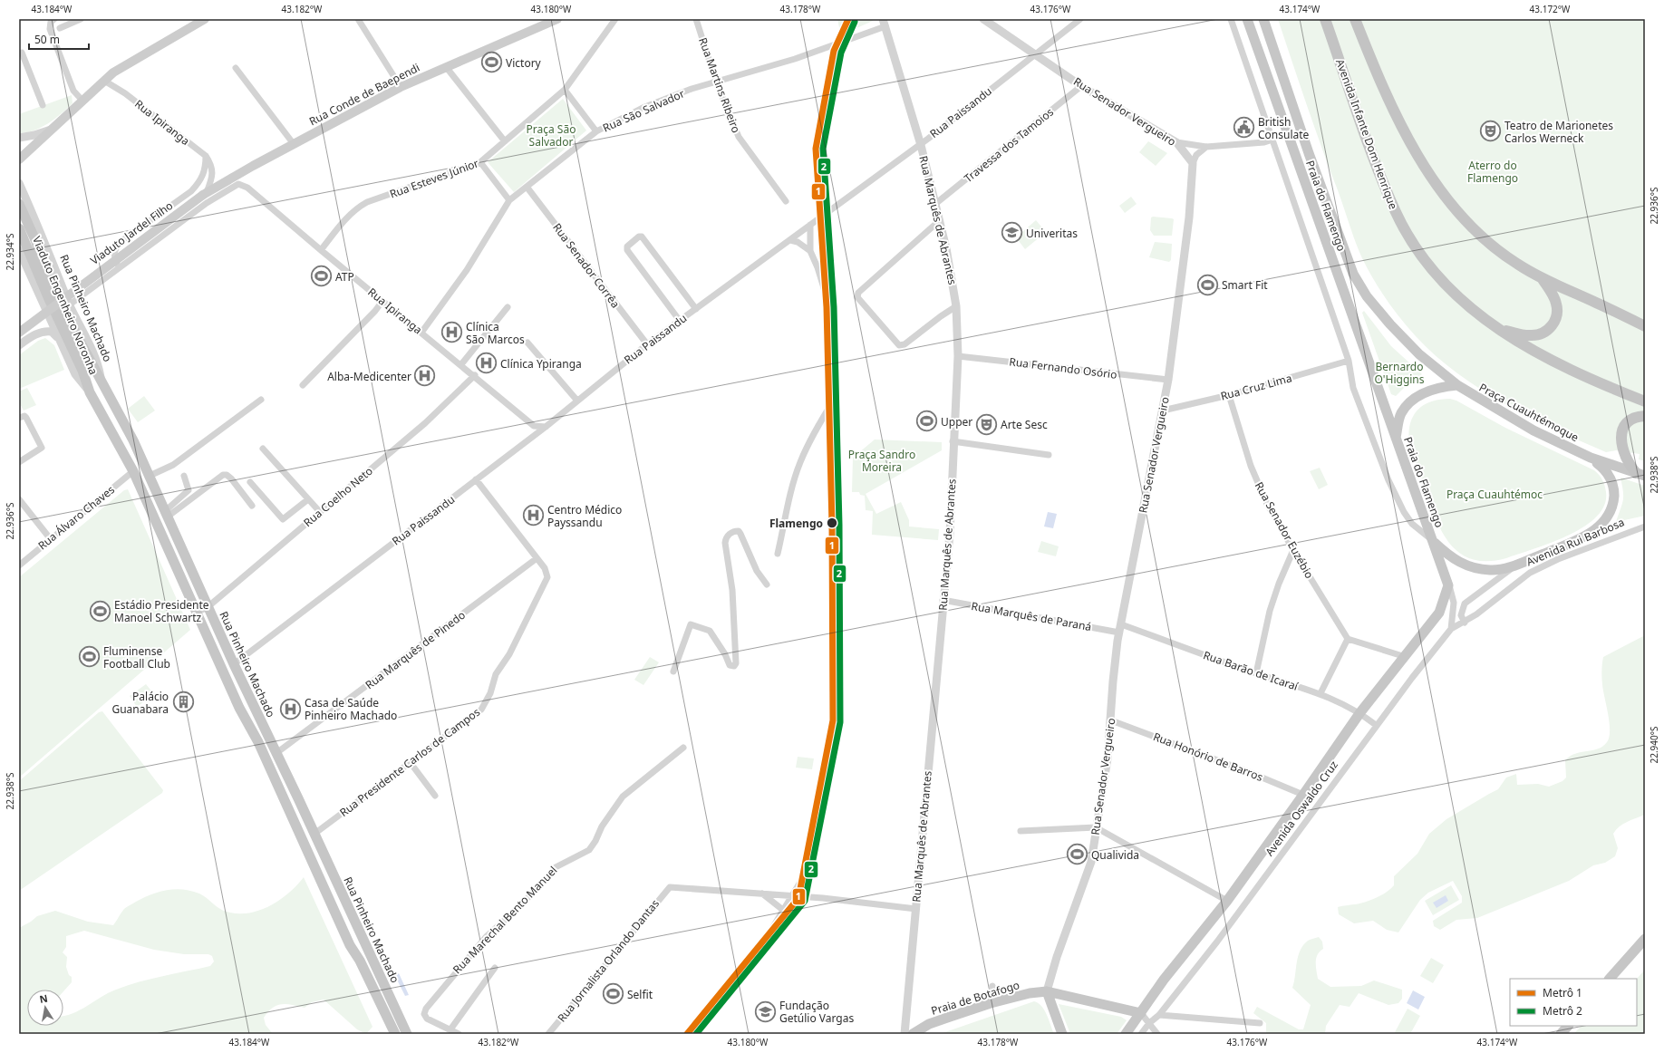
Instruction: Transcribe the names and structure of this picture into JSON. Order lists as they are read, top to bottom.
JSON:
{
  "streets": {
    "highway": ["Avenida Infante Dom Henrique"],
    "main road": [
      "Rua Conde de Baependi",
      "Praia do Flamengo",
      "Viaduto Jardel Filho",
      "Viaduto Engenheiro Noronha",
      "Rua Pinheiro Machado",
      "Praça Cuauhtémoque",
      "Avenida Oswaldo Cruz",
      "Praia de Botafogo"
    ],
    "street": [
      "Rua Martins Ribeiro",
      "Rua São Salvador",
      "Rua Senador Vergueiro",
      "Rua Paissandu",
      "Rua Ipiranga",
      "Travessa dos Tamoios",
      "Rua Esteves Júnior",
      "Rua Marquês de Abrantes",
      "Rua Senador Corrêa",
      "Rua Fernando Osório",
      "Rua Cruz Lima",
      "Rua Coelho Neto",
      "Rua Álvaro Chaves",
      "Rua Senador Euzébio",
      "Avenida Rui Barbosa",
      "Rua Marquês de Paraná",
      "Rua Marquês de Pinedo",
      "Rua Barão de Icaraí",
      "Rua Honório de Barros",
      "Rua Presidente Carlos de Campos",
      "Rua Marechal Bento Manuel",
      "Rua Jornalista Orlando Dantas"
    ]
  },
  "crossings": [
    ["Rua Martins Ribeiro", "Rua São Salvador"],
    ["Rua Conde de Baependi", "Viaduto Jardel Filho"],
    ["Rua São Salvador", "Rua Ipiranga"],
    ["Rua São Salvador", "Rua Marquês de Abrantes"],
    ["Rua São Salvador", "Rua Senador Corrêa"],
    ["Rua Senador Vergueiro", "Rua Paissandu"],
    ["Rua Senador Vergueiro", "Travessa dos Tamoios"],
    ["Rua Senador Vergueiro", "Rua Fernando Osório"],
    ["Rua Senador Vergueiro", "Rua Cruz Lima"],
    ["Rua Senador Vergueiro", "Rua Marquês de Paraná"],
    ["Rua Senador Vergueiro", "Rua Barão de Icaraí"],
    ["Rua Senador Vergueiro", "Rua Honório de Barros"],
    ["Rua Senador Vergueiro", "Praia de Botafogo"],
    ["Rua Paissandu", "Rua Marquês de Abrantes"],
    ["Rua Paissandu", "Rua Senador Corrêa"],
    ["Rua Paissandu", "Rua Pinheiro Machado"],
    ["Rua Paissandu", "Rua Presidente Carlos de Campos"],
    ["Rua Ipiranga", "Rua Esteves Júnior"],
    ["Rua Ipiranga", "Rua Coelho Neto"],
    ["Travessa dos Tamoios", "Rua Marquês de Abrantes"],
    ["Praia do Flamengo", "Rua Cruz Lima"],
    ["Praia do Flamengo", "Praça Cuauhtémoque"],
    ["Rua Marquês de Abrantes", "Rua Fernando Osório"],
    ["Rua Marquês de Abrantes", "Rua Marquês de Paraná"],
    ["Viaduto Engenheiro Noronha", "Rua Pinheiro Machado"],
    ["Rua Pinheiro Machado", "Rua Coelho Neto"],
    ["Rua Pinheiro Machado", "Rua Marquês de Pinedo"],
    ["Rua Pinheiro Machado", "Rua Presidente Carlos de Campos"],
    ["Rua Cruz Lima", "Rua Senador Euzébio"],
    ["Avenida Rui Barbosa", "Avenida Oswaldo Cruz"],
    ["Rua Marquês de Paraná", "Rua Barão de Icaraí"],
    ["Rua Marquês de Pinedo", "Rua Presidente Carlos de Campos"],
    ["Rua Barão de Icaraí", "Avenida Oswaldo Cruz"],
    ["Rua Honório de Barros", "Avenida Oswaldo Cruz"],
    ["Avenida Oswaldo Cruz", "Praia de Botafogo"]
  ],
  "parks": [
    "Praça São Salvador",
    "Aterro do Flamengo",
    "Bernardo O'Higgins",
    "Praça Sandro Moreira",
    "Praça Cuauhtémoc"
  ],
  "places": {
    "sports": [
      "Victory",
      "ATP",
      "Smart Fit",
      "Upper",
      "Estádio Presidente Manoel Schwartz",
      "Fluminense Football Club",
      "Qualivida",
      "Selfit"
    ],
    "public building": ["British Consulate"],
    "theatre": ["Teatro de Marionetes Carlos Werneck", "Arte Sesc"],
    "school or university": ["Univeritas", "Fundação Getúlio Vargas"],
    "hospital": [
      "Clínica São Marcos",
      "Clínica Ypiranga",
      "Alba-Medicenter",
      "Centro Médico Payssandu",
      "Casa de Saúde Pinheiro Machado"
    ],
    "other": ["Flamengo"],
    "building": ["Palácio Guanabara"]
  },
  "lines": ["metro line 1", "metro line 2"],
  "legend": ["Metrô 1", "Metrô 2"],
  "scale_bar": "50 m",
  "north": "top",
  "coordinates": [
    "43.184°W",
    "43.182°W",
    "43.180°W",
    "43.178°W",
    "43.176°W",
    "43.174°W",
    "43.172°W",
    "22.936°S",
    "22.934°S",
    "22.938°S",
    "22.940°S"
  ]
}
